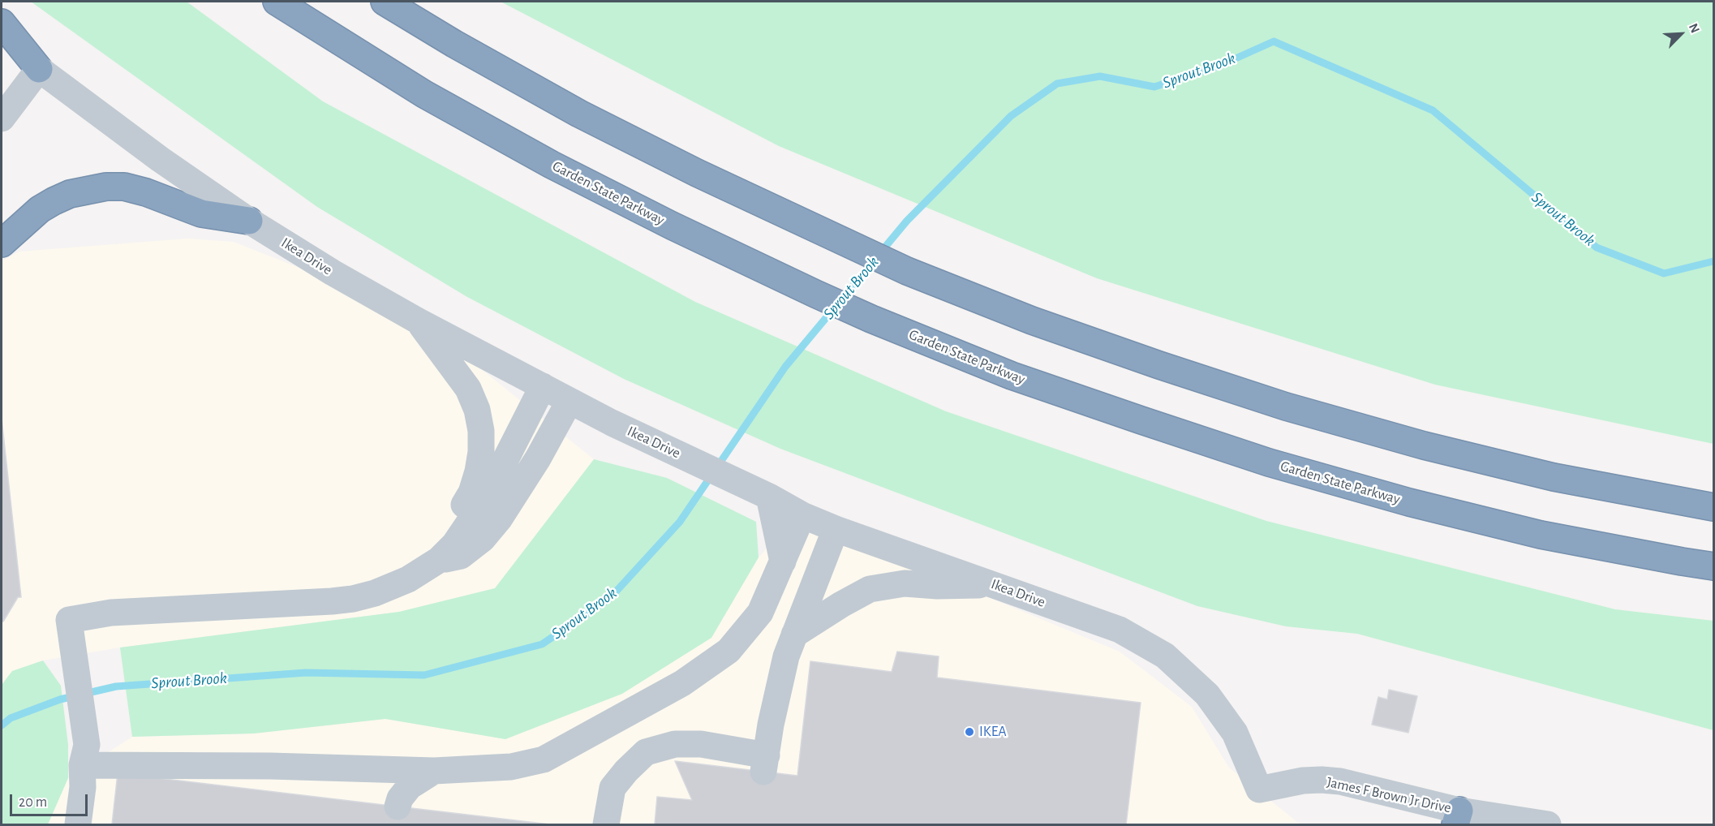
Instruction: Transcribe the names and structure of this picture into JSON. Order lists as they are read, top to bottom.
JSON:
{
  "streets": {
    "highway": ["Garden State Parkway"],
    "street": ["Ikea Drive", "James F Brown Jr Drive"]
  },
  "crossings": [
    ["Ikea Drive", "James F Brown Jr Drive"]
  ],
  "water": ["Sprout Brook"],
  "places": ["IKEA"],
  "scale_bar": "20 m",
  "north": "top right"
}
